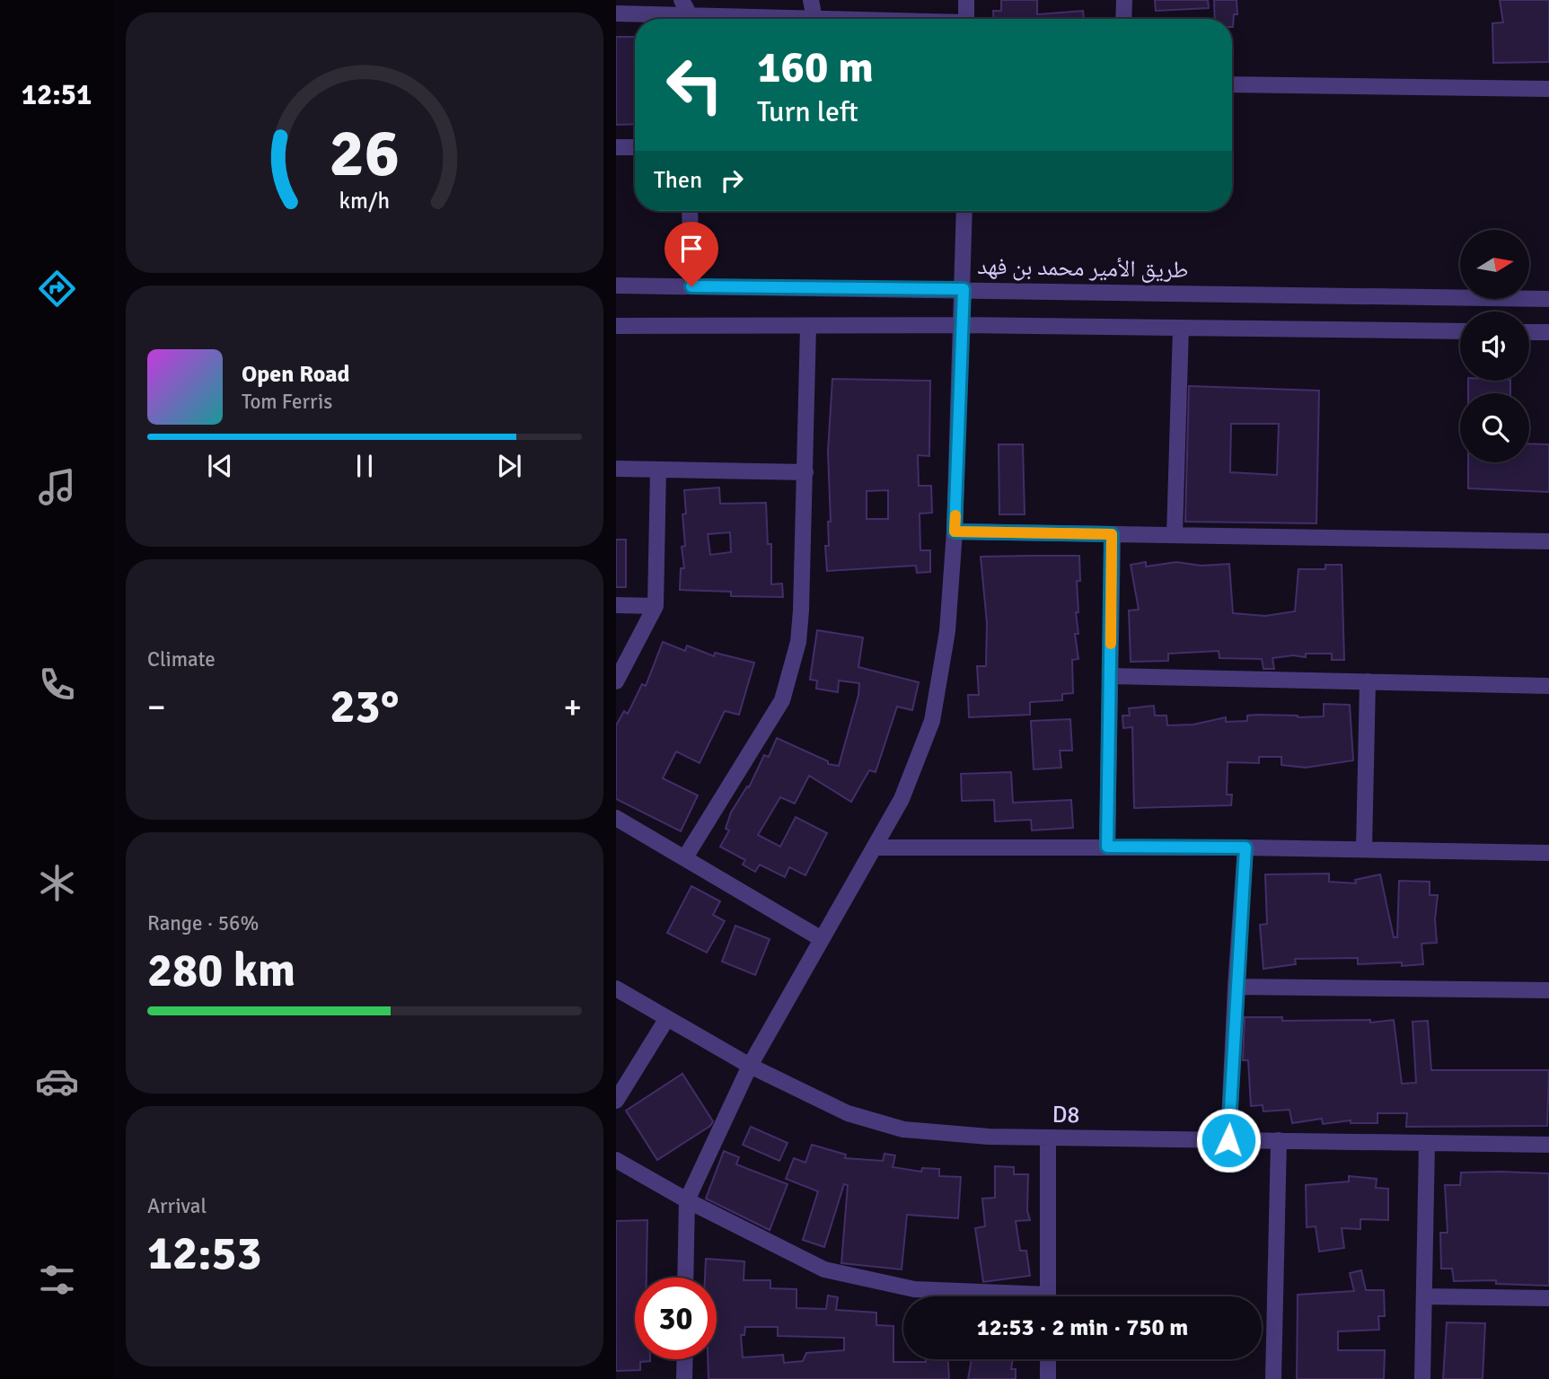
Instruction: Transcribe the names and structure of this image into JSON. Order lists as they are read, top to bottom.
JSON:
{
  "streets": {
    "street": ["طريق الأمير محمد بن فهد", "D8"]
  },
  "north": "right",
  "page": {
    "tabs": "12:51",
    "turn": ["160 m", "Turn left"],
    "then": "Then",
    "song": ["Open Road", "Tom Ferris"],
    "tile": [
      "Climate",
      ["Range · 56%", "280 km"],
      ["Arrival", "12:53"]
    ],
    "heat": ["−", "23°", "+"],
    "limit": "30",
    "trip": "12:53 · 2 min · 750 m",
    "gauge": ["26", "km/h"]
  }
}
